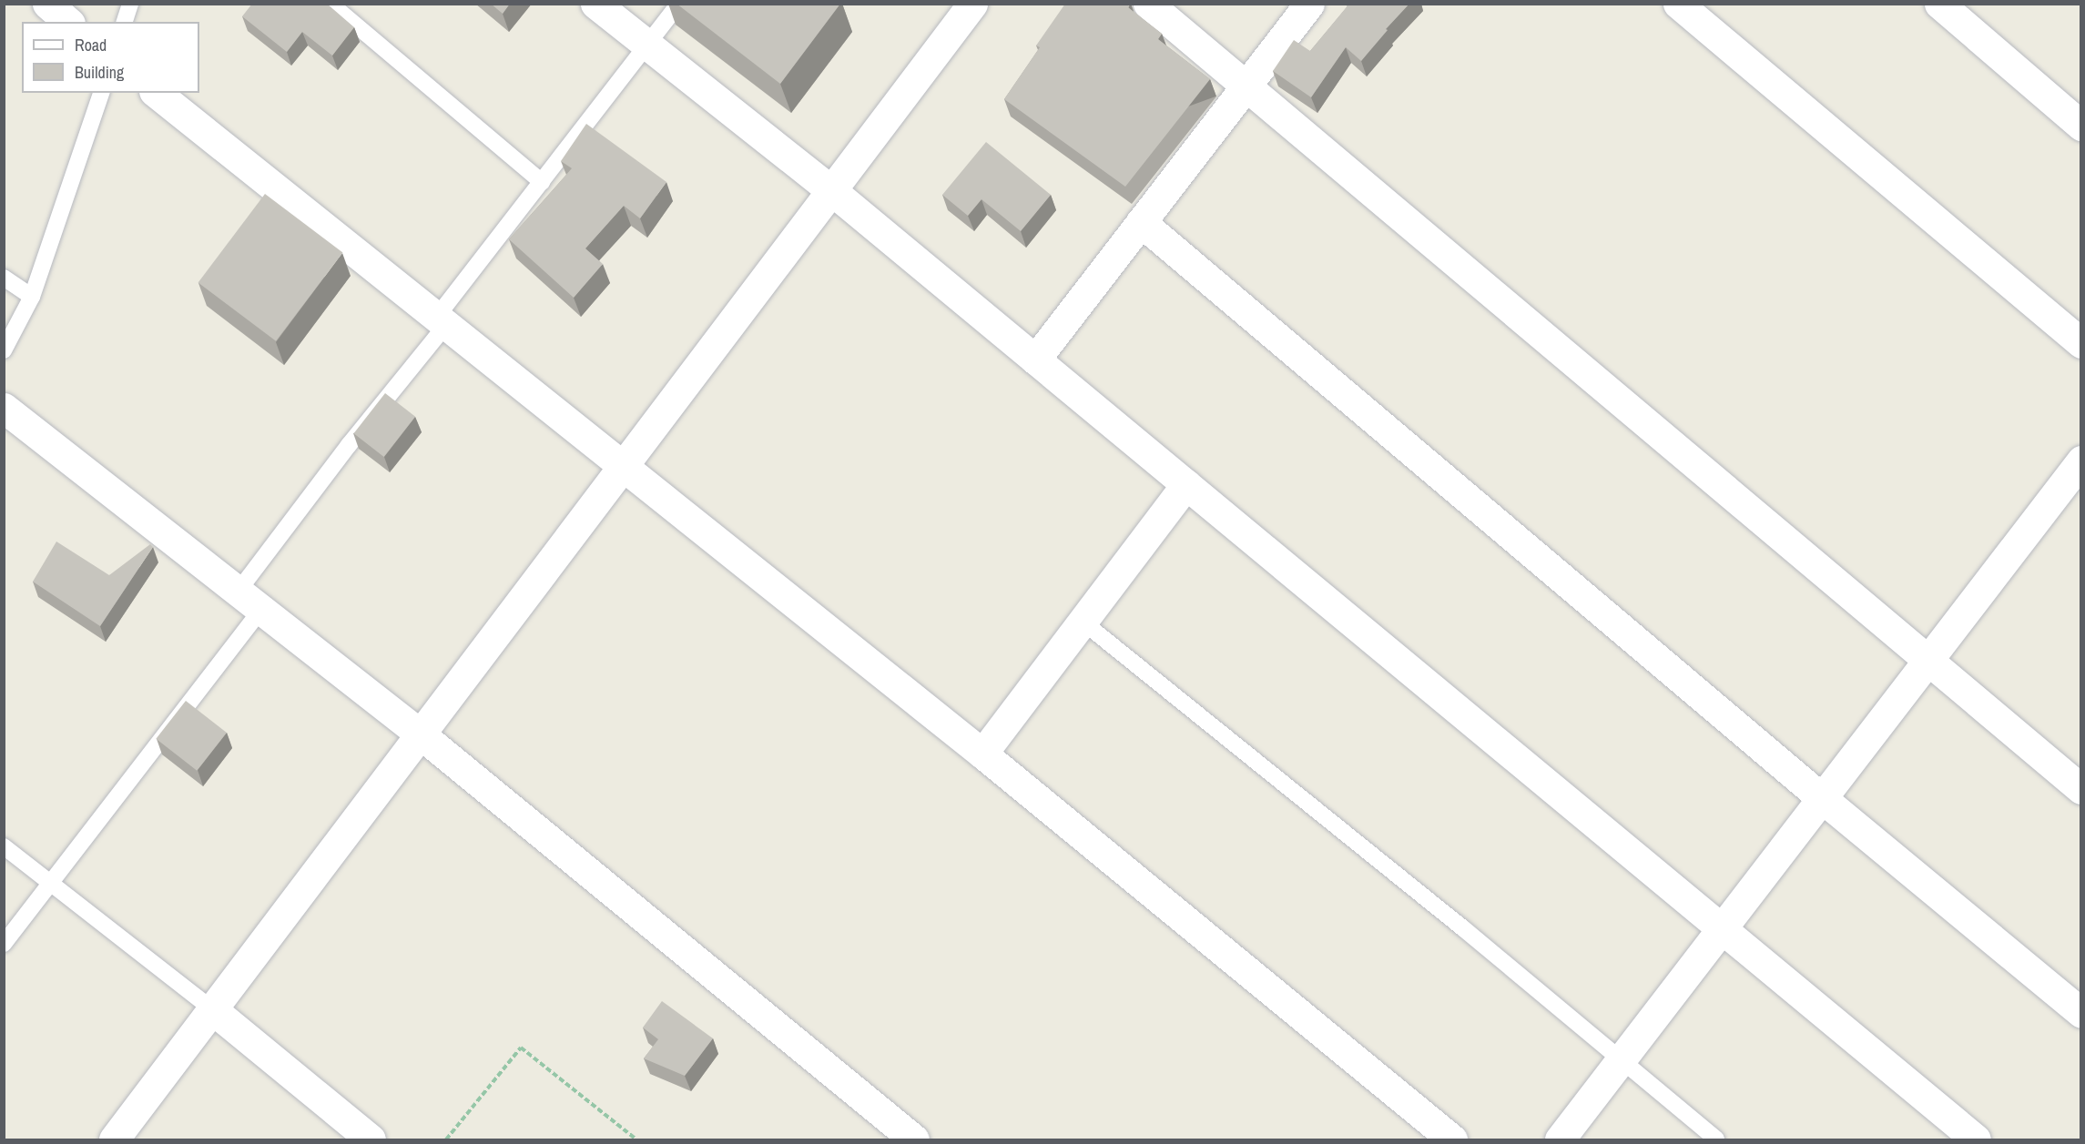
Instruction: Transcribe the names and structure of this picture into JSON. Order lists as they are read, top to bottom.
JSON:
{
  "legend": ["Road", "Building"]
}
